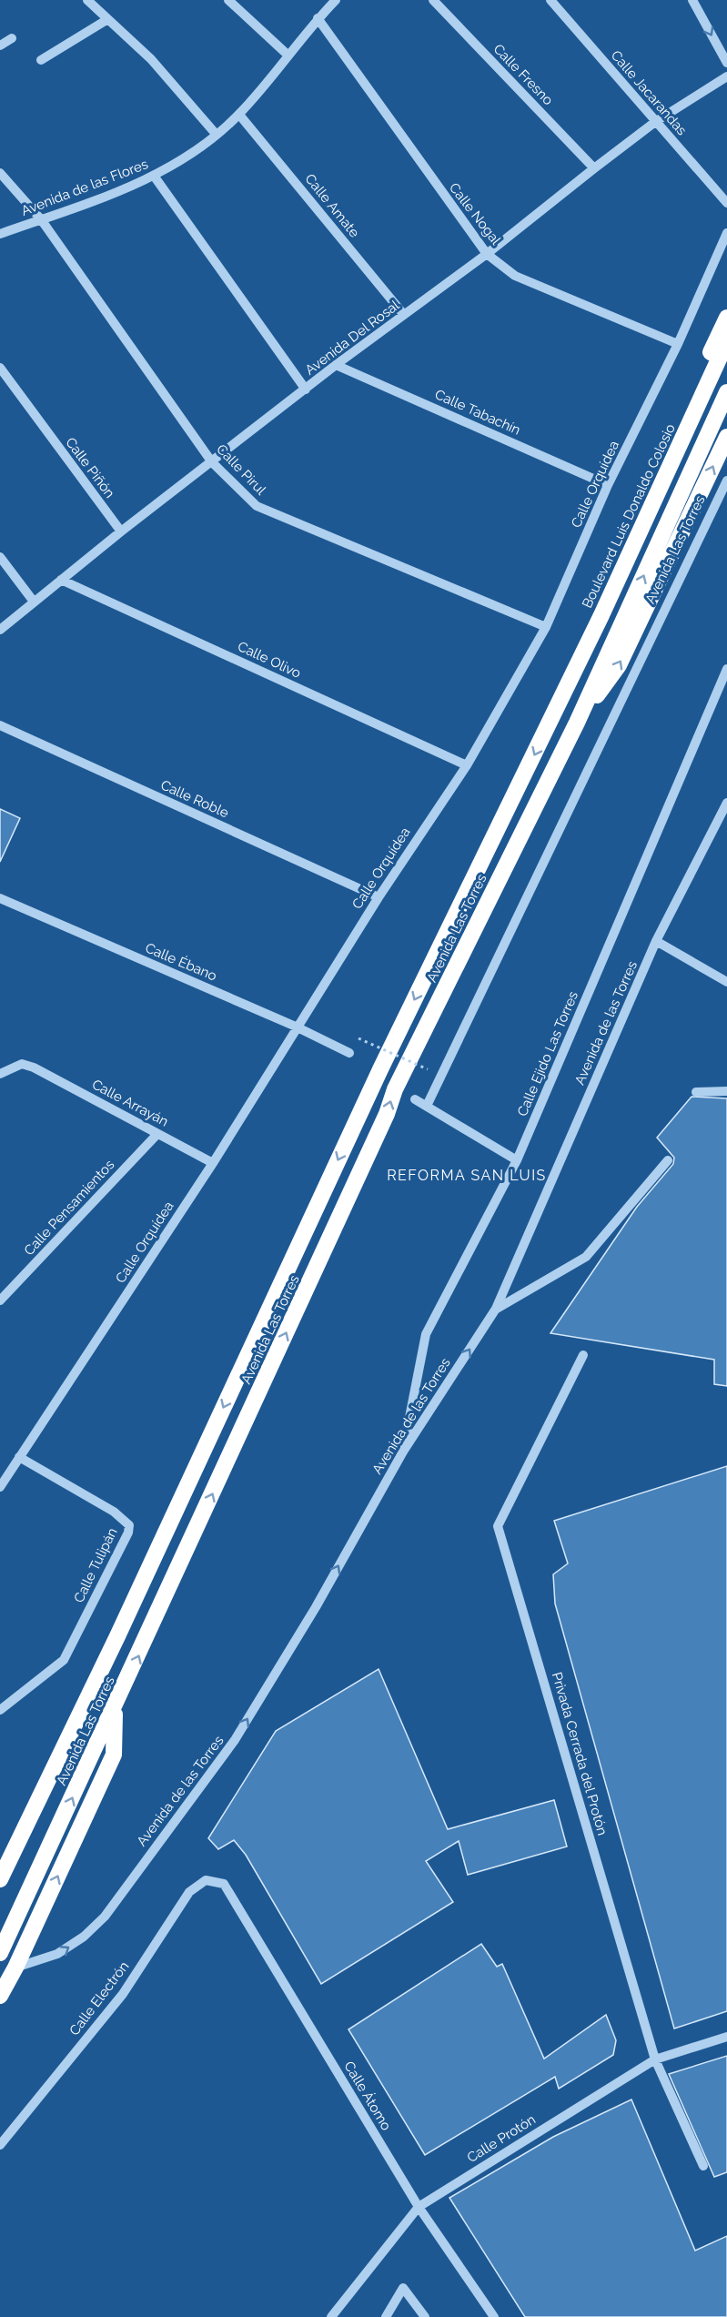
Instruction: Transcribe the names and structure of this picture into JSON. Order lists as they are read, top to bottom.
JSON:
{
  "streets": {
    "highway": ["Boulevard Luis Donaldo Colosio", "Avenida Las Torres"],
    "street": [
      "Calle Fresno",
      "Calle Jacarandas",
      "Avenida de las Flores",
      "Calle Amate",
      "Calle Nogal",
      "Avenida Del Rosal",
      "Calle Tabachín",
      "Calle Piñón",
      "Calle Pirul",
      "Calle Orquídea",
      "Calle Olivo",
      "Calle Roble",
      "Calle Ébano",
      "Avenida de las Torres",
      "Calle Ejido Las Torres",
      "Calle Arrayán",
      "Calle Pensamientos",
      "Calle Tulipán",
      "Privada Cerrada del Protón",
      "Calle Electrón",
      "Calle Átomo",
      "Calle Protón"
    ]
  },
  "crossings": [
    ["Calle Fresno", "Avenida Del Rosal"],
    ["Calle Jacarandas", "Avenida Del Rosal"],
    ["Avenida de las Flores", "Calle Amate"],
    ["Avenida de las Flores", "Calle Nogal"],
    ["Avenida de las Flores", "Calle Pirul"],
    ["Calle Amate", "Avenida Del Rosal"],
    ["Calle Nogal", "Avenida Del Rosal"],
    ["Calle Nogal", "Calle Orquídea"],
    ["Avenida Del Rosal", "Calle Tabachín"],
    ["Avenida Del Rosal", "Calle Piñón"],
    ["Avenida Del Rosal", "Calle Pirul"],
    ["Avenida Del Rosal", "Calle Olivo"],
    ["Calle Tabachín", "Calle Orquídea"],
    ["Calle Pirul", "Calle Orquídea"],
    ["Calle Orquídea", "Calle Olivo"],
    ["Calle Orquídea", "Calle Roble"],
    ["Calle Orquídea", "Calle Ébano"],
    ["Calle Orquídea", "Calle Arrayán"],
    ["Calle Orquídea", "Calle Tulipán"],
    ["Boulevard Luis Donaldo Colosio", "Avenida Las Torres"],
    ["Avenida de las Torres", "Calle Ejido Las Torres"],
    ["Calle Arrayán", "Calle Pensamientos"],
    ["Privada Cerrada del Protón", "Calle Protón"],
    ["Calle Electrón", "Calle Átomo"],
    ["Calle Átomo", "Calle Protón"]
  ],
  "one_way": ["Avenida de las Torres"],
  "districts": ["REFORMA SAN LUIS"]
}
